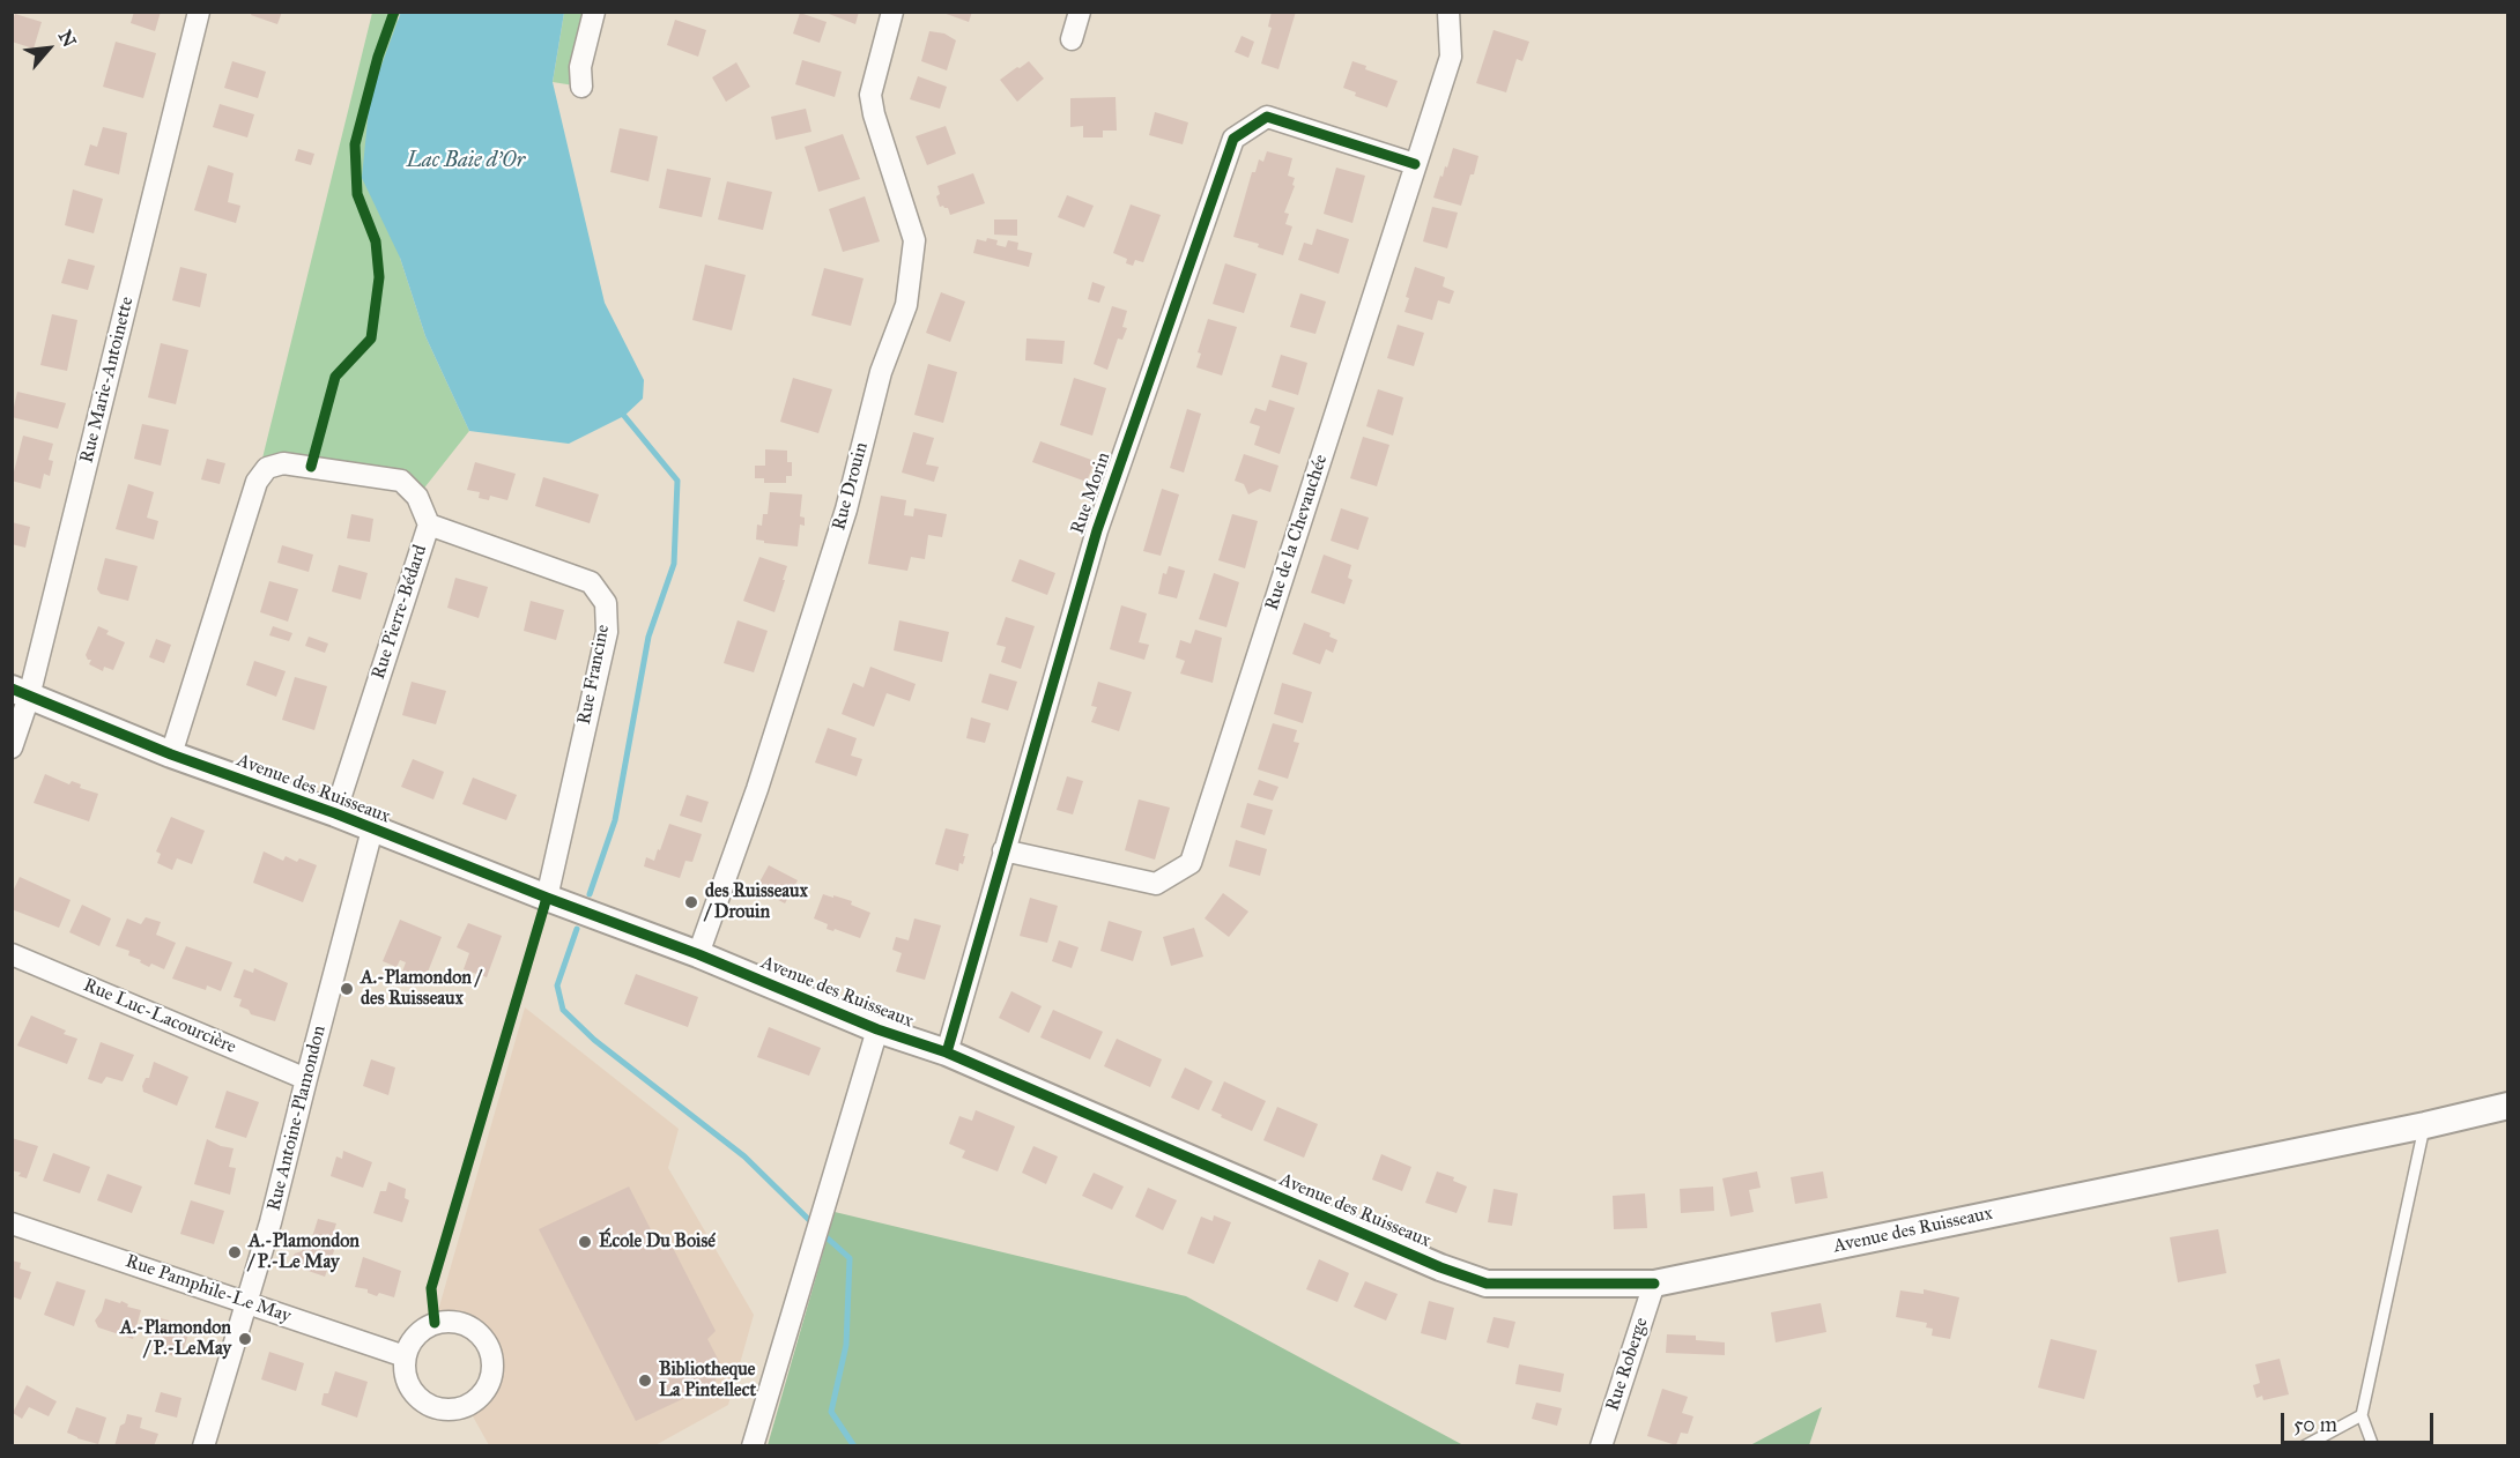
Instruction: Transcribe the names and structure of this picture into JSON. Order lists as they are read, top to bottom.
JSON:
{
  "streets": {
    "street": [
      "Rue Marie-Antoinette",
      "Rue Drouin",
      "Rue Morin",
      "Rue de la Chevauchée",
      "Rue Pierre-Bédard",
      "Rue Francine",
      "Avenue des Ruisseaux",
      "Rue Luc-Lacourcière",
      "Rue Antoine-Plamondon",
      "Rue Pamphile-Le May",
      "Rue Roberge"
    ]
  },
  "crossings": [
    ["Rue Marie-Antoinette", "Avenue des Ruisseaux"],
    ["Rue Drouin", "Avenue des Ruisseaux"],
    ["Rue Morin", "Rue de la Chevauchée"],
    ["Rue Morin", "Avenue des Ruisseaux"],
    ["Rue Pierre-Bédard", "Rue Francine"],
    ["Rue Pierre-Bédard", "Avenue des Ruisseaux"],
    ["Rue Francine", "Avenue des Ruisseaux"],
    ["Avenue des Ruisseaux", "Rue Antoine-Plamondon"],
    ["Avenue des Ruisseaux", "Rue Roberge"],
    ["Rue Luc-Lacourcière", "Rue Antoine-Plamondon"],
    ["Rue Antoine-Plamondon", "Rue Pamphile-Le May"]
  ],
  "water": ["Lac Baie d'Or"],
  "places": [
    "des Ruisseaux / Drouin",
    "A.-Plamondon / des Ruisseaux",
    "École Du Boisé",
    "A.-Plamondon / P.-Le May",
    "A.-Plamondon / P.-LeMay",
    "Bibliotheque La Pintellect"
  ],
  "scale_bar": "50 m",
  "north": "top right"
}
